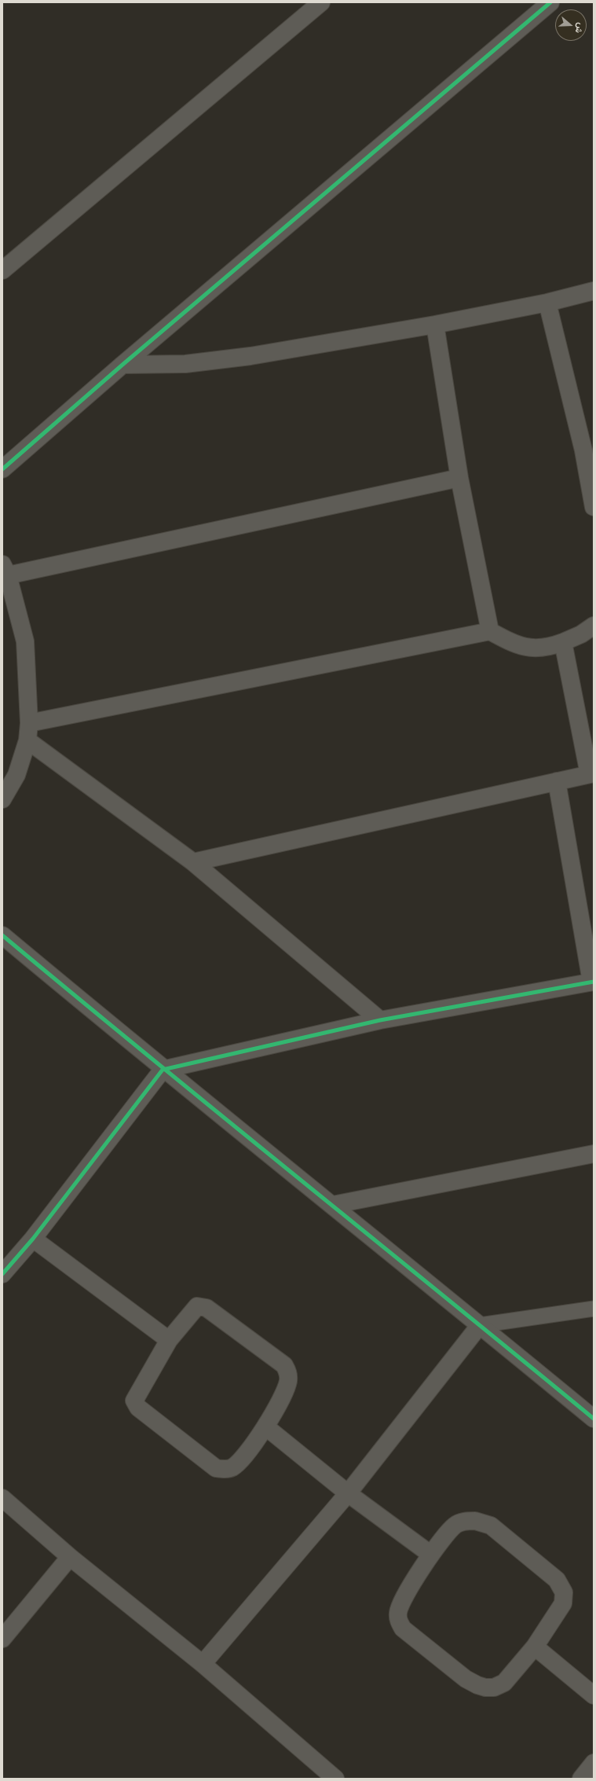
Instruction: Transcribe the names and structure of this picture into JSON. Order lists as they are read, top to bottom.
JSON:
{
  "north": "right"
}
